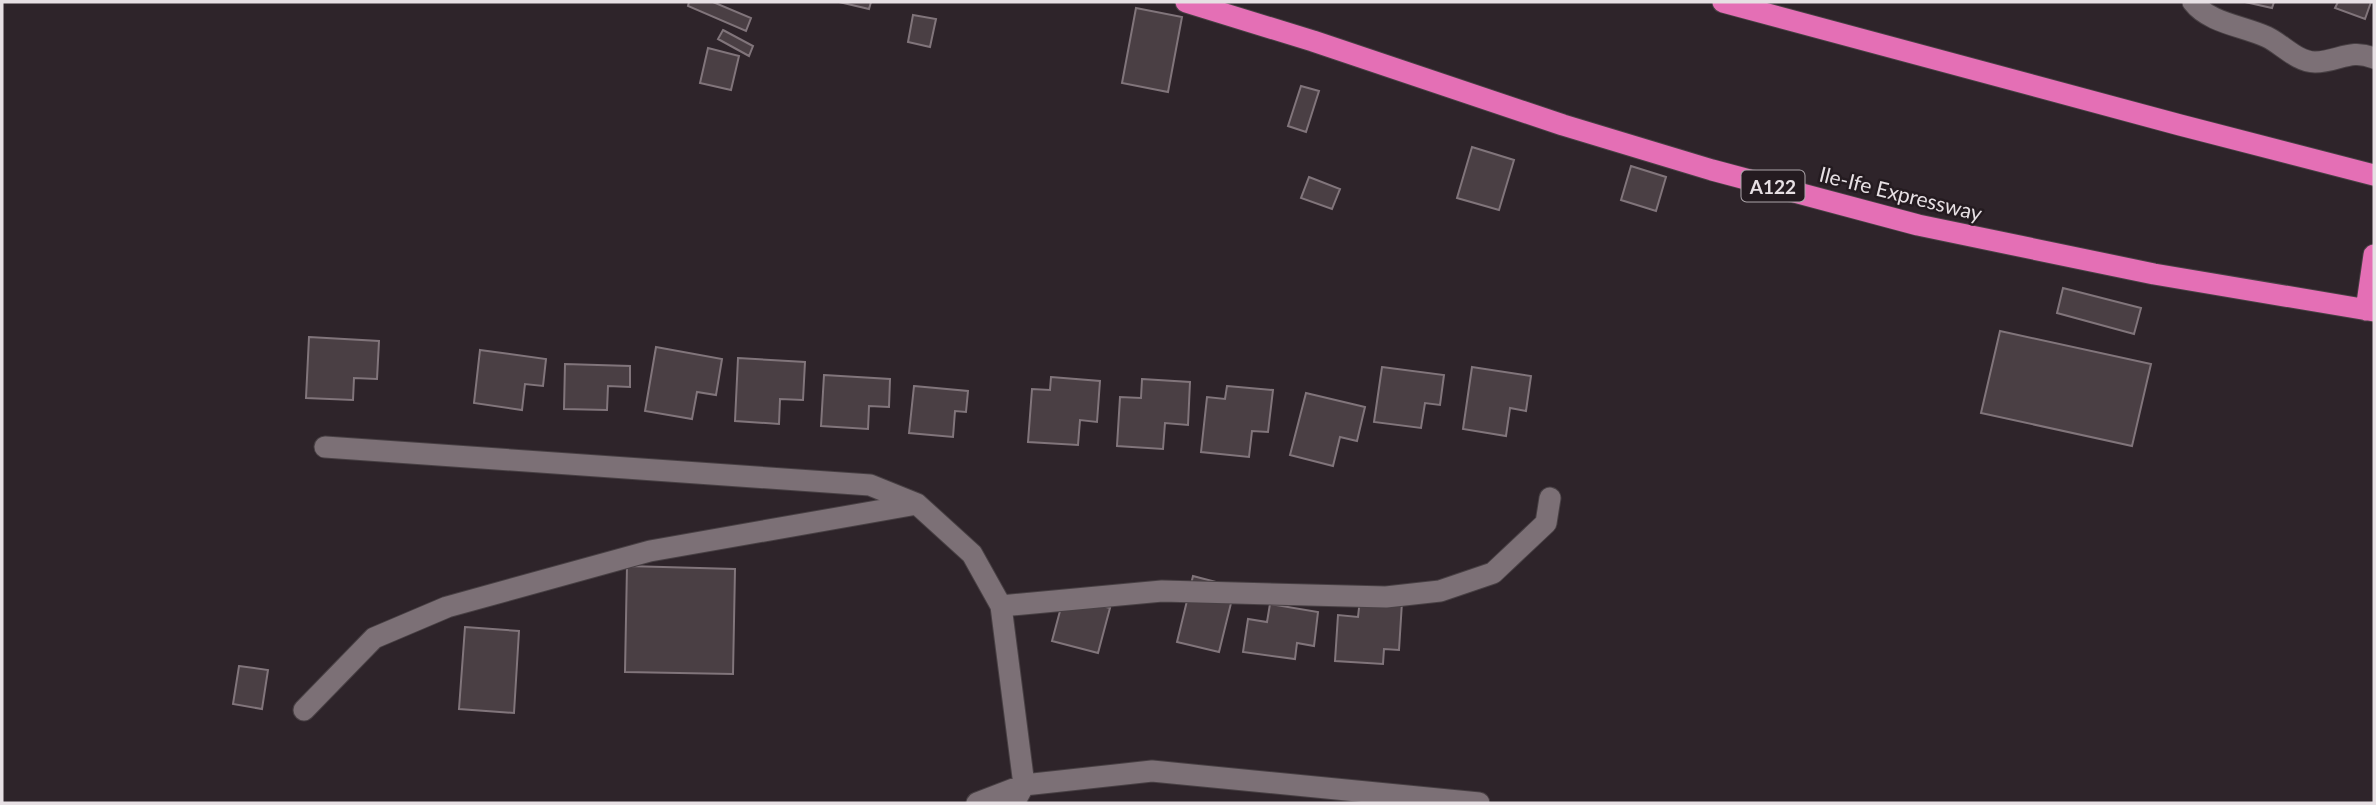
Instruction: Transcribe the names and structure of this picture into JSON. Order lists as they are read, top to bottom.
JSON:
{
  "streets": {
    "highway": ["A122", "Ile-Ife Expressway"]
  }
}
